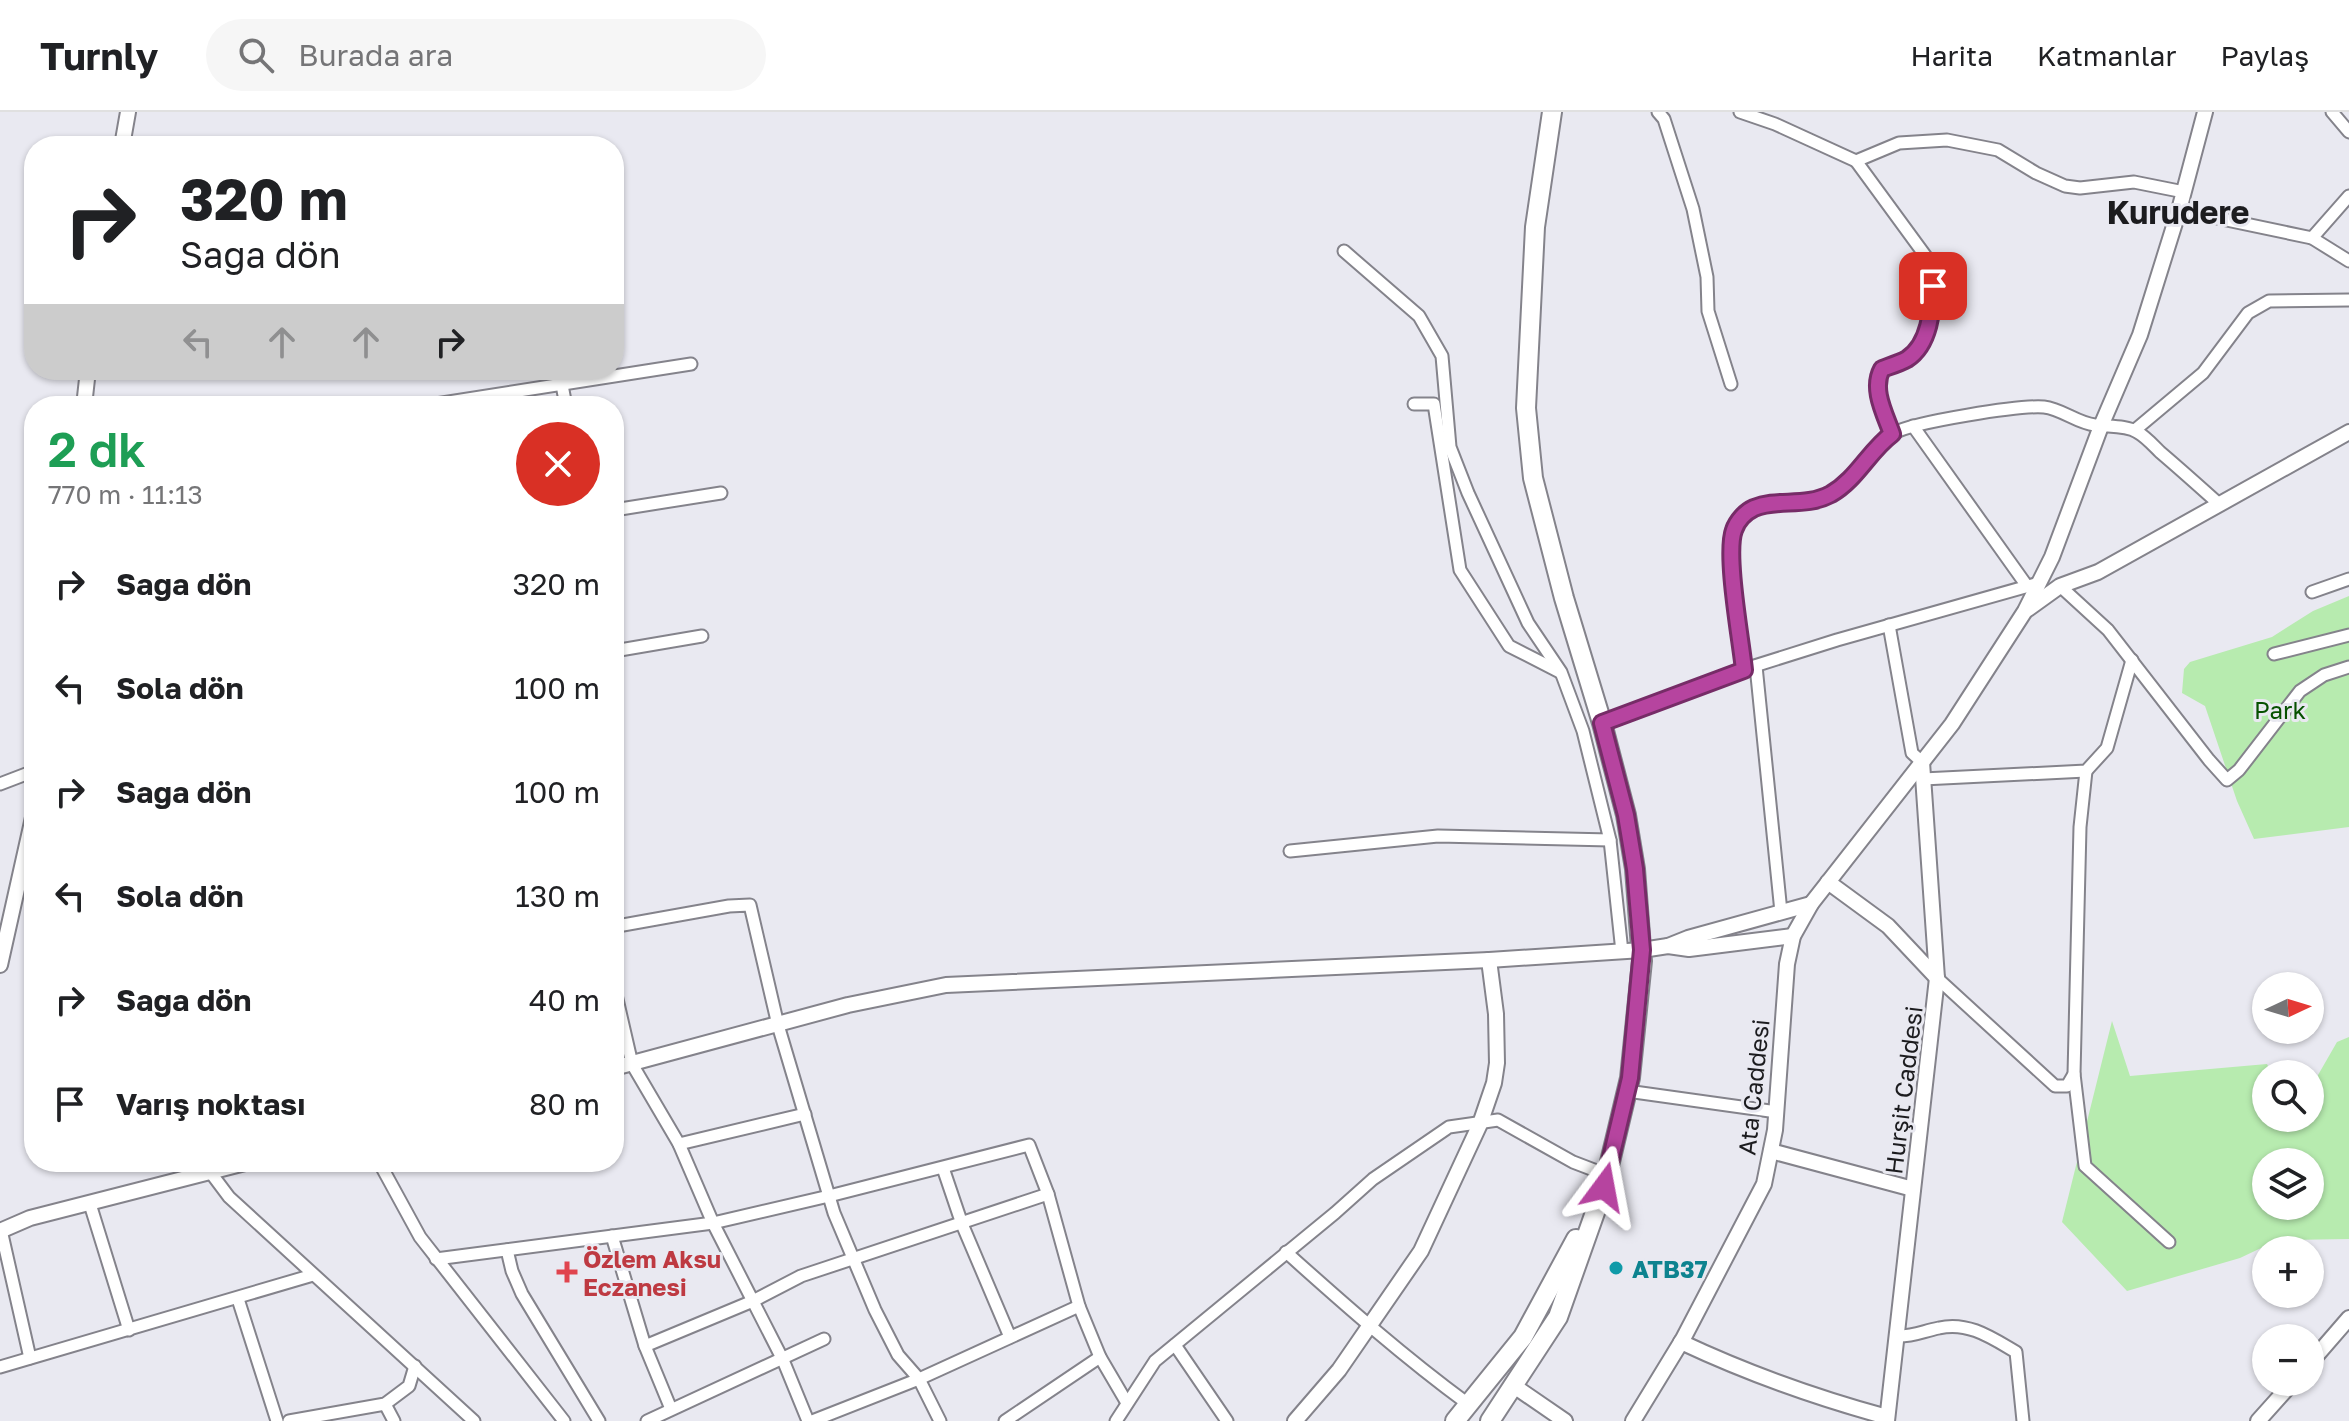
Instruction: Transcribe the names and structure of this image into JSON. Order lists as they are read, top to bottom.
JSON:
{
  "streets": {
    "street": ["Ata Caddesi", "Hurşit Caddesi"]
  },
  "crossings": [
    ["Ata Caddesi", "Hurşit Caddesi"]
  ],
  "districts": ["Kurudere"],
  "parks": ["Park"],
  "places": {
    "other": ["ATB37"],
    "health": ["Özlem Aksu Eczanesi"]
  },
  "north": "right",
  "page": {
    "header": "Turnly",
    "search": "Burada ara",
    "nav": ["Harita", "Katmanlar", "Paylaş"],
    "turn": ["320 m", "Sağa dön"],
    "heading": ["2 dk", "770 m · 11:13"],
    "list": [
      {
        "name": "Sağa dön",
        "value": "320 m"
      },
      {
        "name": "Sola dön",
        "value": "100 m"
      },
      {
        "name": "Sağa dön",
        "value": "100 m"
      },
      {
        "name": "Sola dön",
        "value": "130 m"
      },
      {
        "name": "Sağa dön",
        "value": "40 m"
      },
      {
        "name": "Varış noktası",
        "value": "80 m"
      }
    ],
    "map_buttons": ["+", "−"]
  }
}
